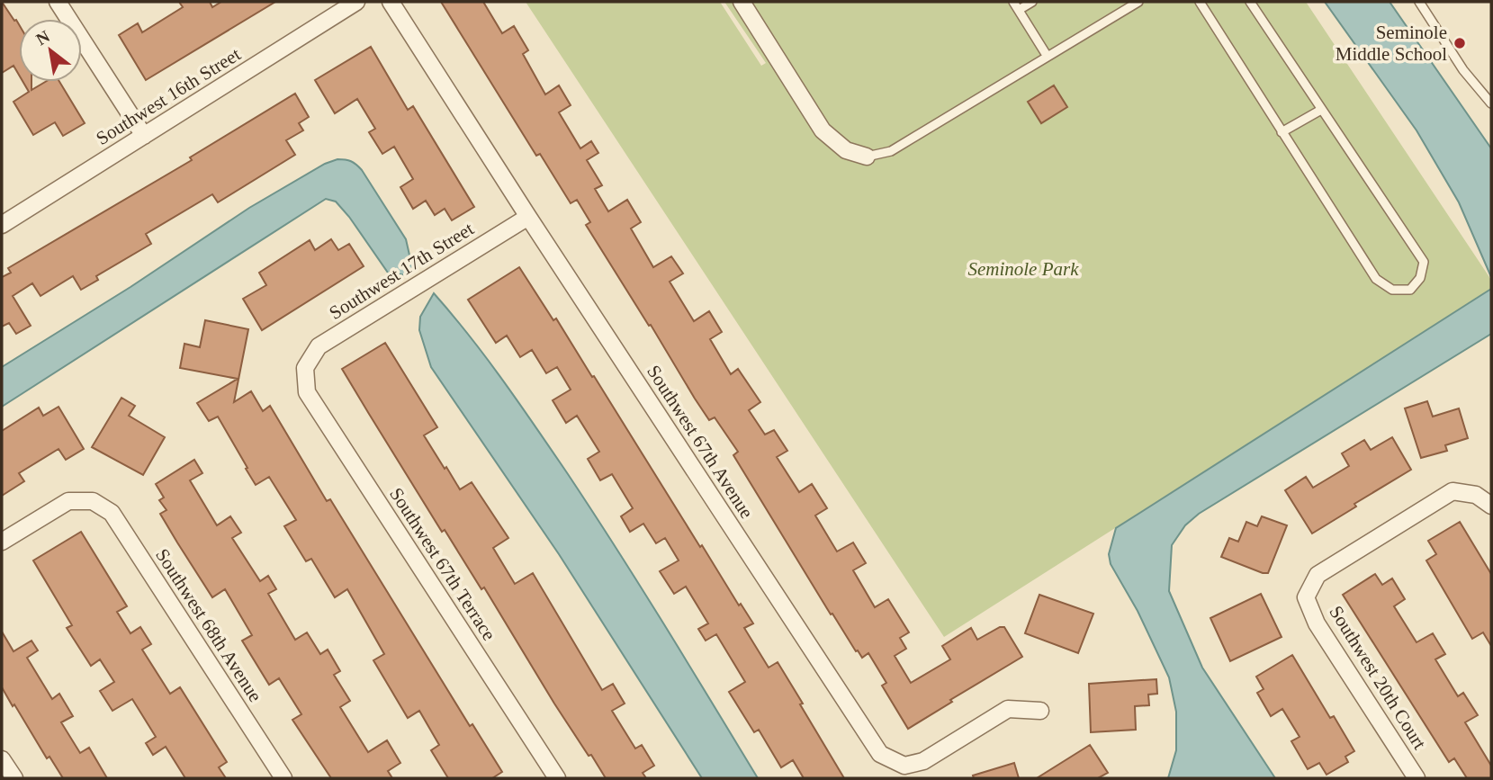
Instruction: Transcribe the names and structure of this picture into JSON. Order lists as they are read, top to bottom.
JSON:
{
  "streets": {
    "street": [
      "Southwest 16th Street",
      "Southwest 17th Street",
      "Southwest 67th Avenue",
      "Southwest 67th Terrace",
      "Southwest 68th Avenue",
      "Southwest 20th Court"
    ]
  },
  "crossings": [
    ["Southwest 17th Street", "Southwest 67th Avenue"],
    ["Southwest 17th Street", "Southwest 67th Terrace"]
  ],
  "parks": ["Seminole Park"],
  "places": ["Seminole Middle School"],
  "north": "top left"
}
